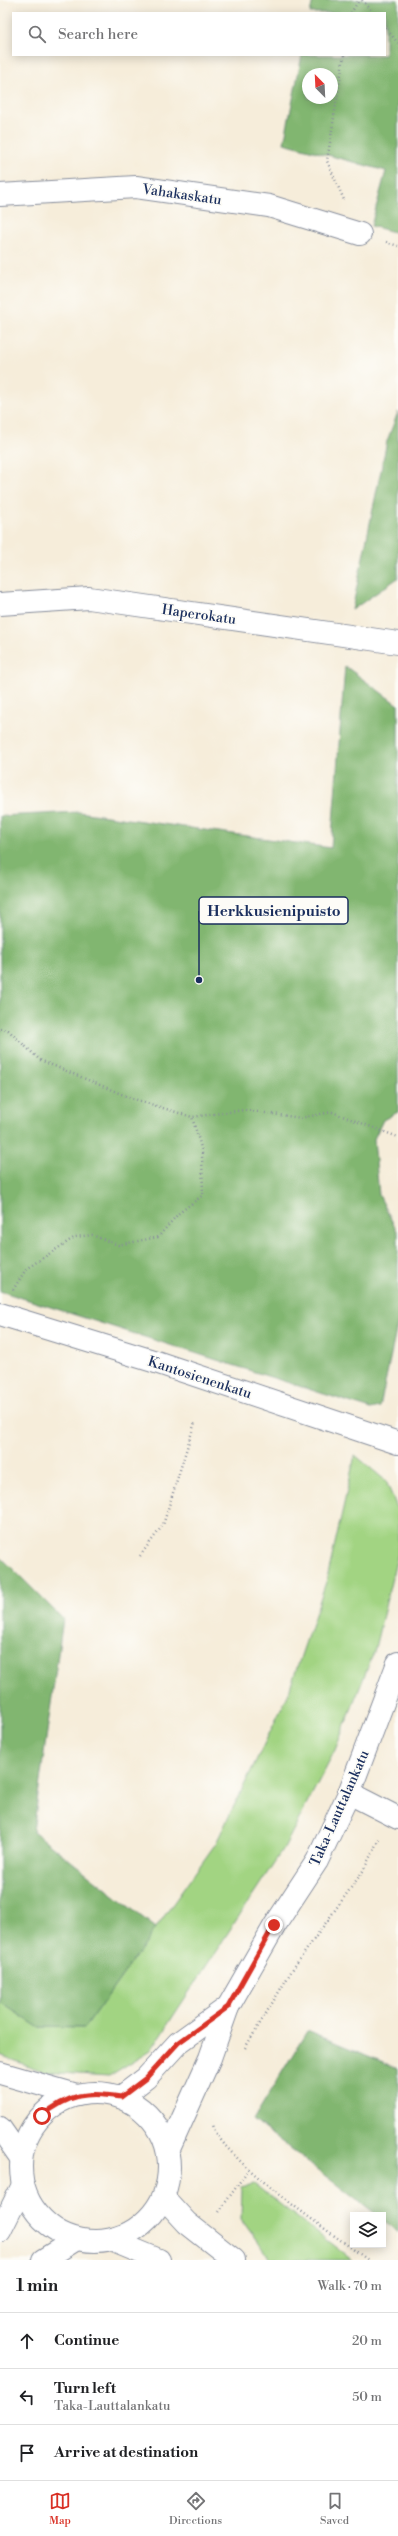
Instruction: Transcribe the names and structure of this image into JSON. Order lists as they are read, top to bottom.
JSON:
{
  "streets": {
    "main road": [
      "Vahakaskatu",
      "Haperokatu",
      "Kantosienenkatu",
      "Taka-Lauttalankatu"
    ]
  },
  "places": ["Herkkusienipuisto"],
  "north": "top left",
  "page": {
    "search": "Search here",
    "heading": ["1 min", "Walk · 70 m"],
    "list": [
      ["Continue", "20 m"],
      ["Turn left", "Taka-Lauttalankatu", "50 m"],
      "Arrive at destination"
    ],
    "nav": ["Map", "Directions", "Saved"]
  }
}
